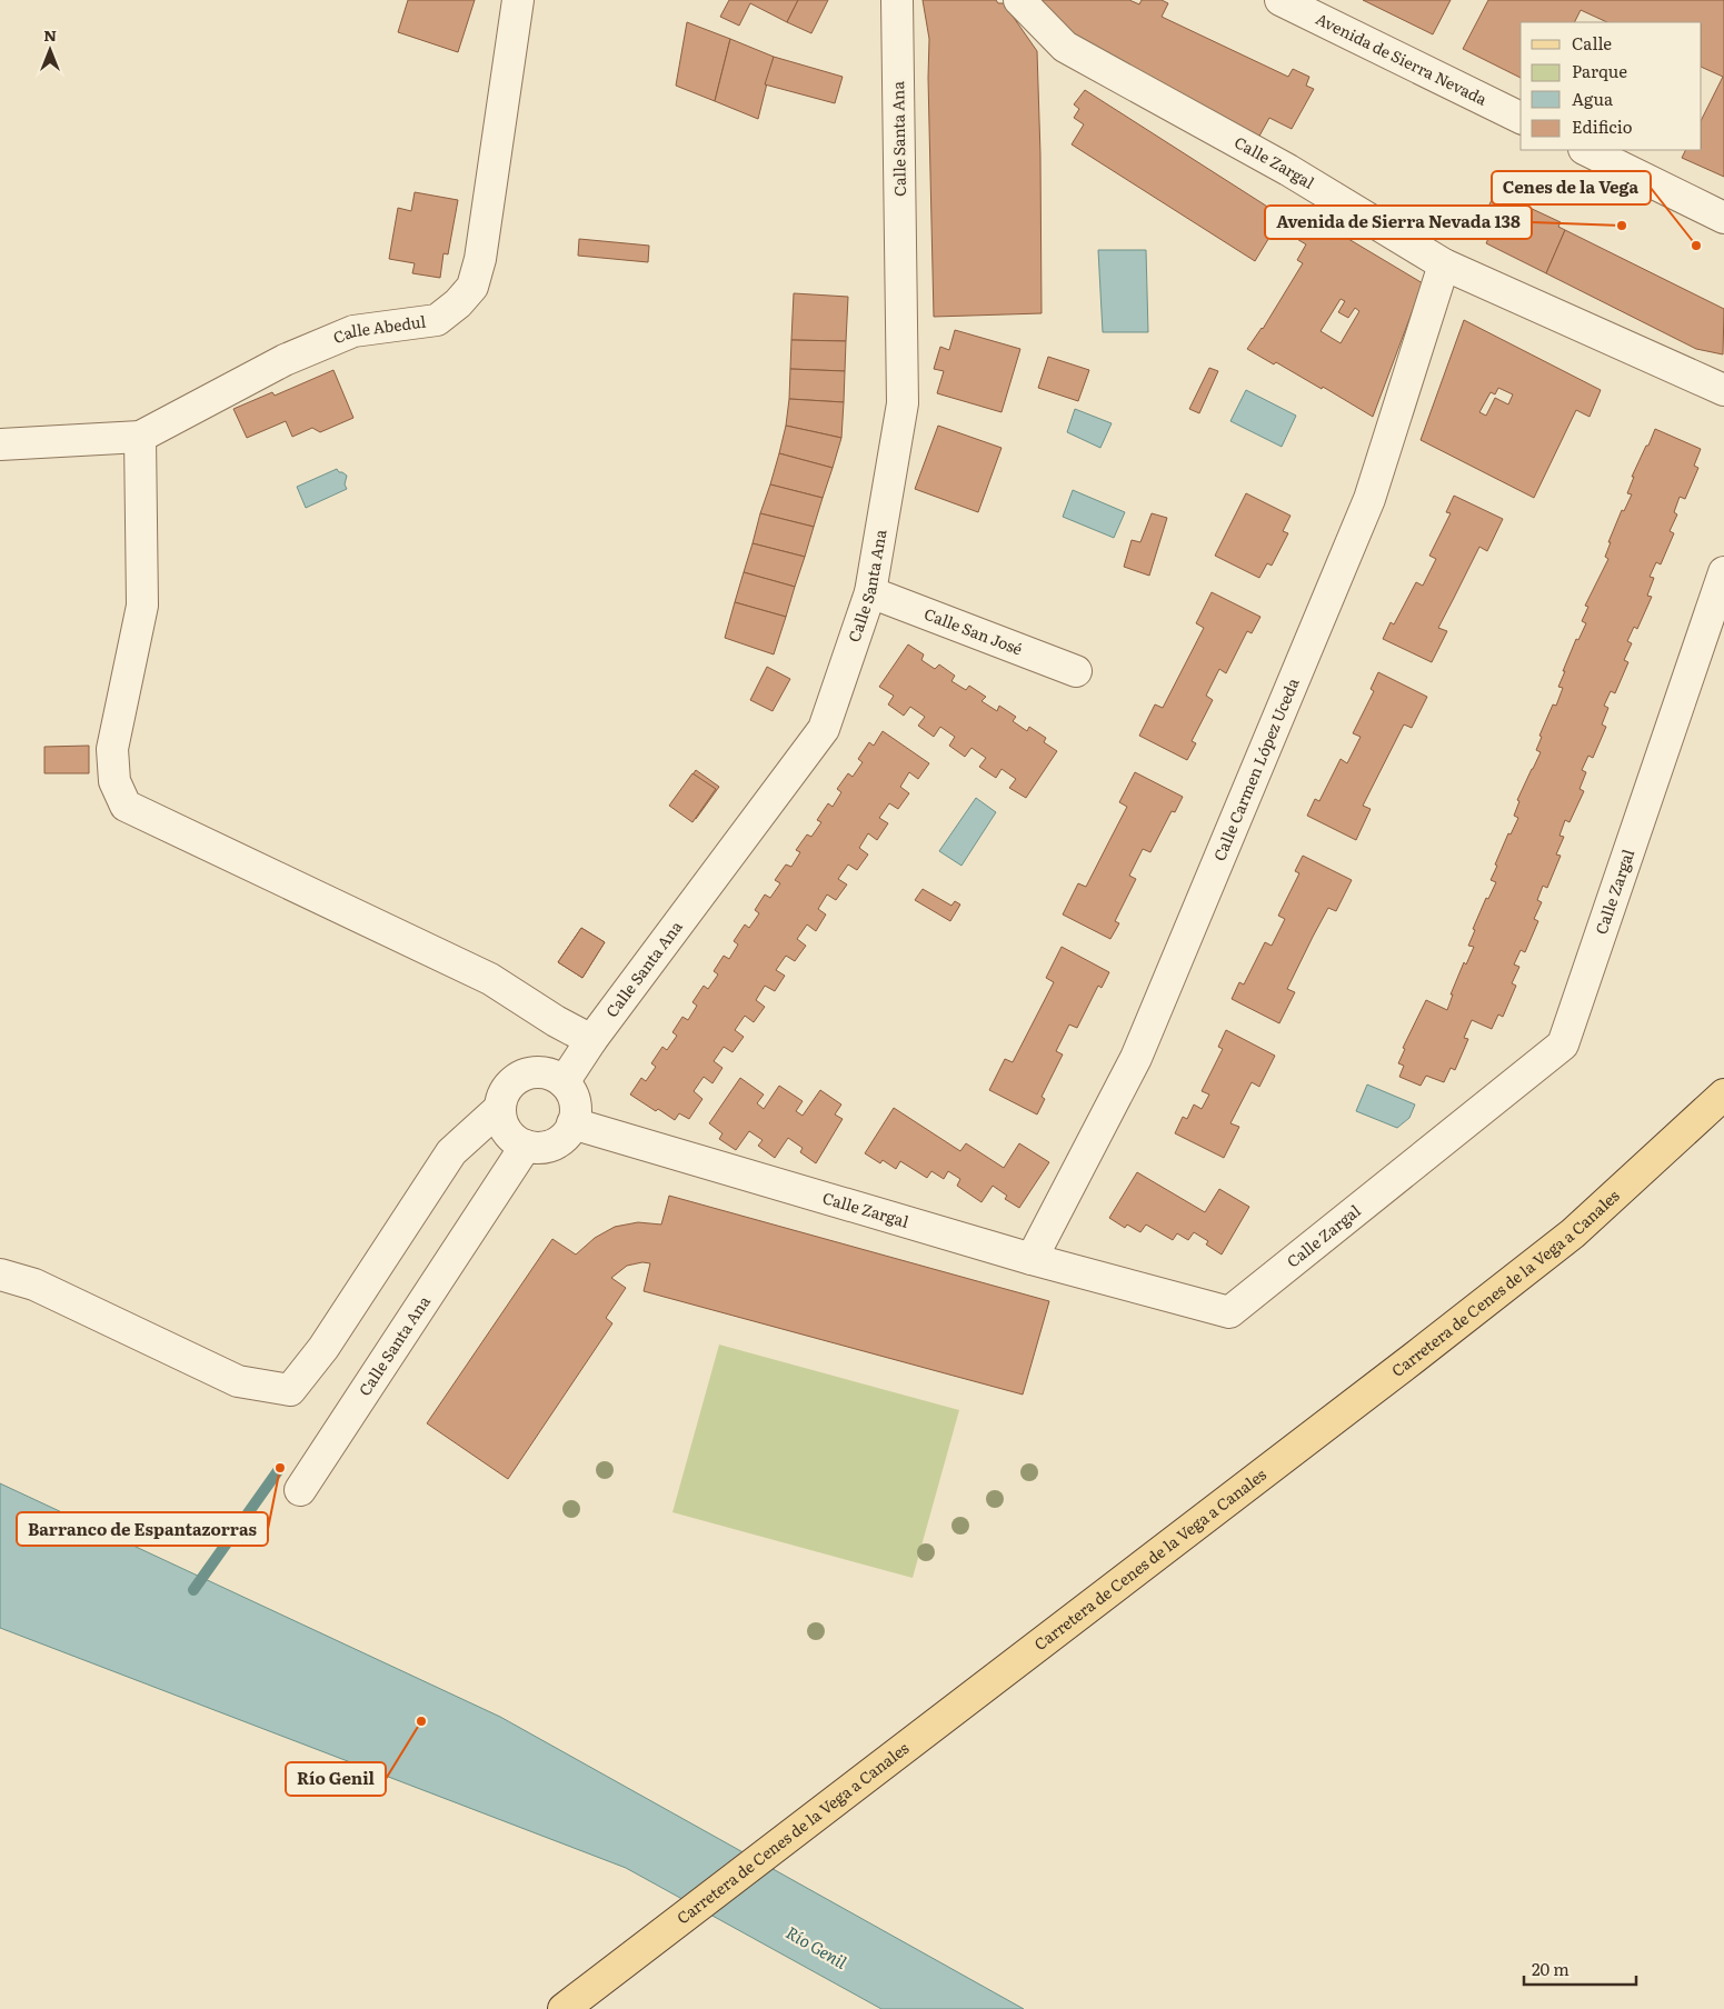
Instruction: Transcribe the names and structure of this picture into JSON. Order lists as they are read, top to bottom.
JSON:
{
  "streets": {
    "main road": ["Carretera de Cenes de la Vega a Canales"],
    "street": [
      "Avenida de Sierra Nevada",
      "Calle Santa Ana",
      "Calle Zargal",
      "Calle Abedul",
      "Calle San José",
      "Calle Carmen López Uceda"
    ]
  },
  "crossings": [
    ["Calle Santa Ana", "Calle Zargal"],
    ["Calle Santa Ana", "Calle San José"],
    ["Calle Zargal", "Calle Carmen López Uceda"]
  ],
  "water": ["Río Genil"],
  "places": [
    "Avenida de Sierra Nevada 138",
    "Cenes de la Vega",
    "Barranco de Espantazorras",
    "Río Genil"
  ],
  "legend": [
    "Calle",
    "Parque",
    "Agua",
    "Edificio"
  ],
  "scale_bar": "20 m",
  "north": "top"
}
